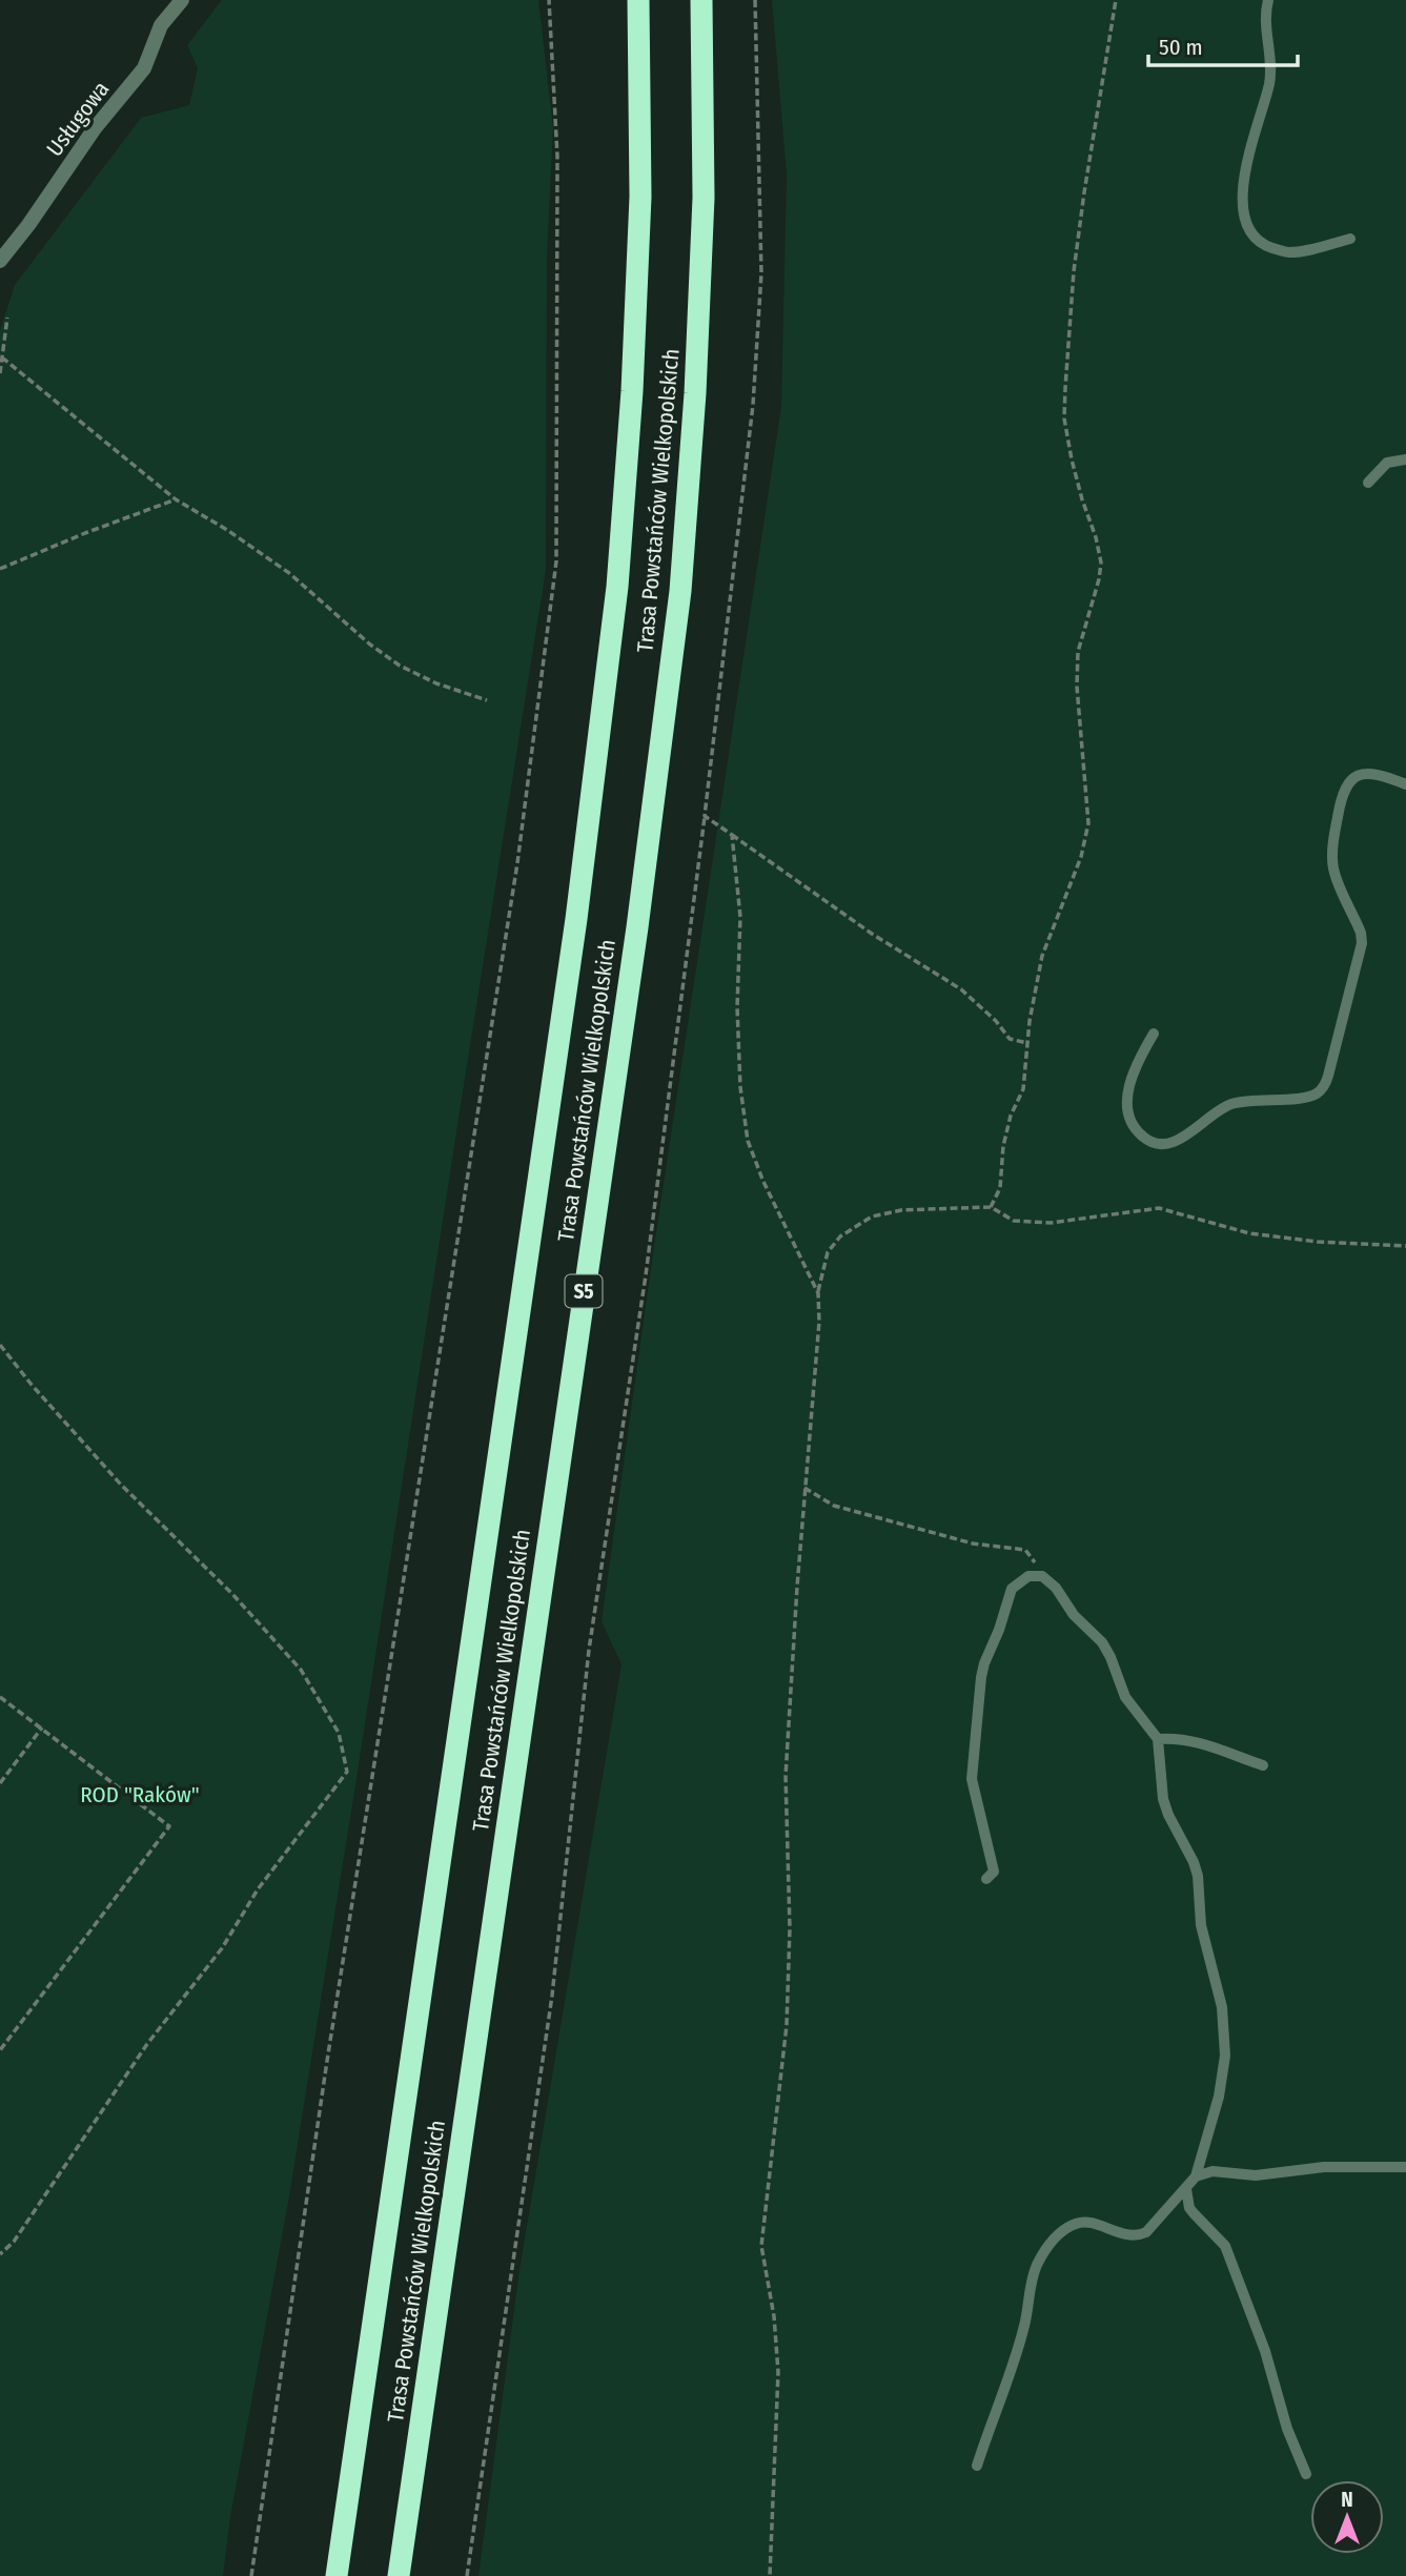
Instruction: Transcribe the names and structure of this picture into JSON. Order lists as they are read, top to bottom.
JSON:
{
  "streets": {
    "highway": ["Trasa Powstańców Wielkopolskich", "S5"],
    "street": ["Usługowa"]
  },
  "parks": ["ROD \"Raków\""],
  "scale_bar": "50 m",
  "north": "top"
}
